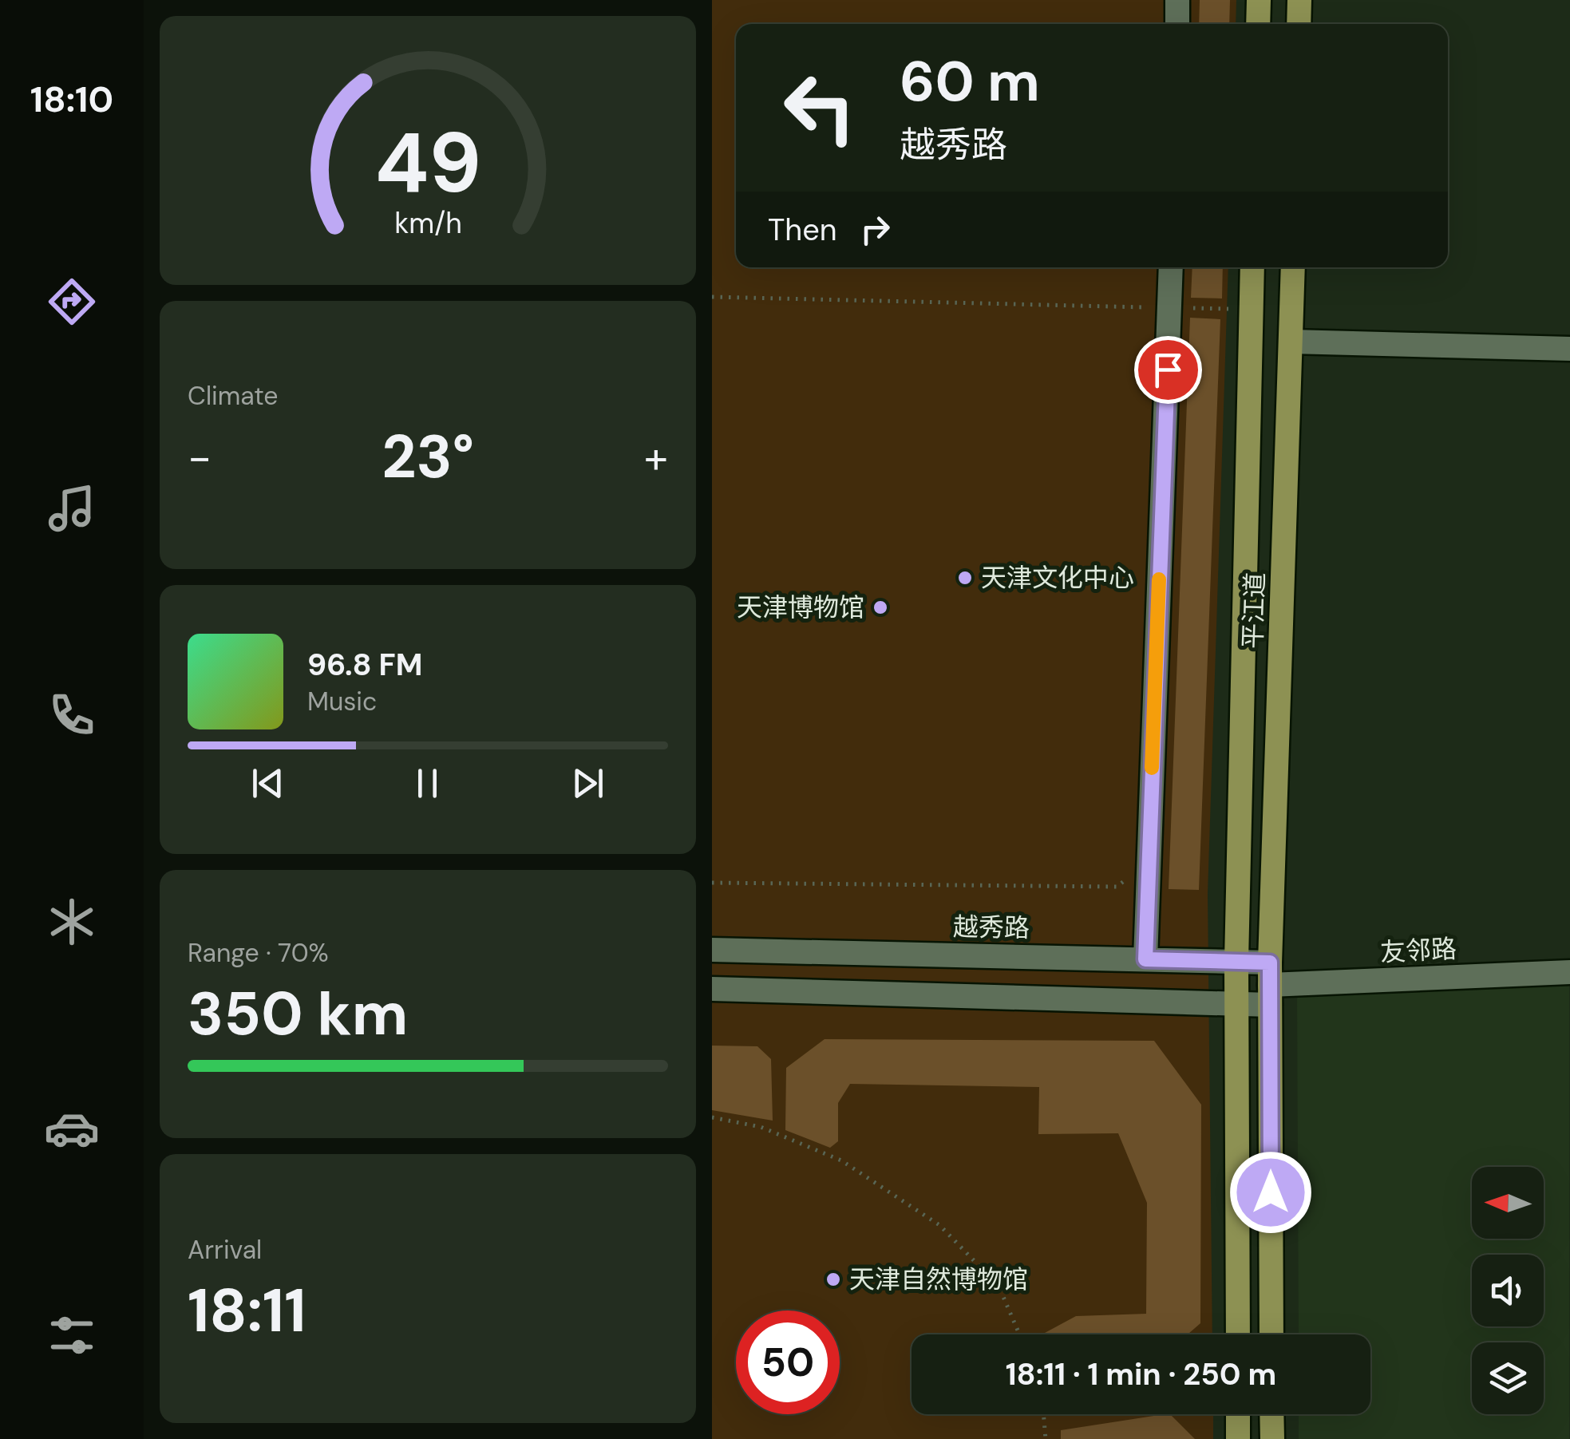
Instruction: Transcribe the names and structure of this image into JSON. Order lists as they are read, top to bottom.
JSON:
{
  "streets": {
    "main road": ["平江道"],
    "street": ["越秀路", "友邻路"]
  },
  "crossings": [
    ["平江道", "越秀路"],
    ["平江道", "友邻路"],
    ["越秀路", "友邻路"]
  ],
  "places": ["天津文化中心", "天津博物馆", "天津自然博物馆"],
  "north": "left",
  "page": {
    "tabs": "18:10",
    "turn": ["60 m", "越秀路"],
    "then": "Then",
    "tile": [
      "Climate",
      ["Range · 70%", "350 km"],
      ["Arrival", "18:11"]
    ],
    "heat": ["−", "23°", "+"],
    "song": ["96.8 FM", "Music"],
    "limit": "50",
    "trip": "18:11 · 1 min · 250 m",
    "gauge": ["49", "km/h"]
  }
}
